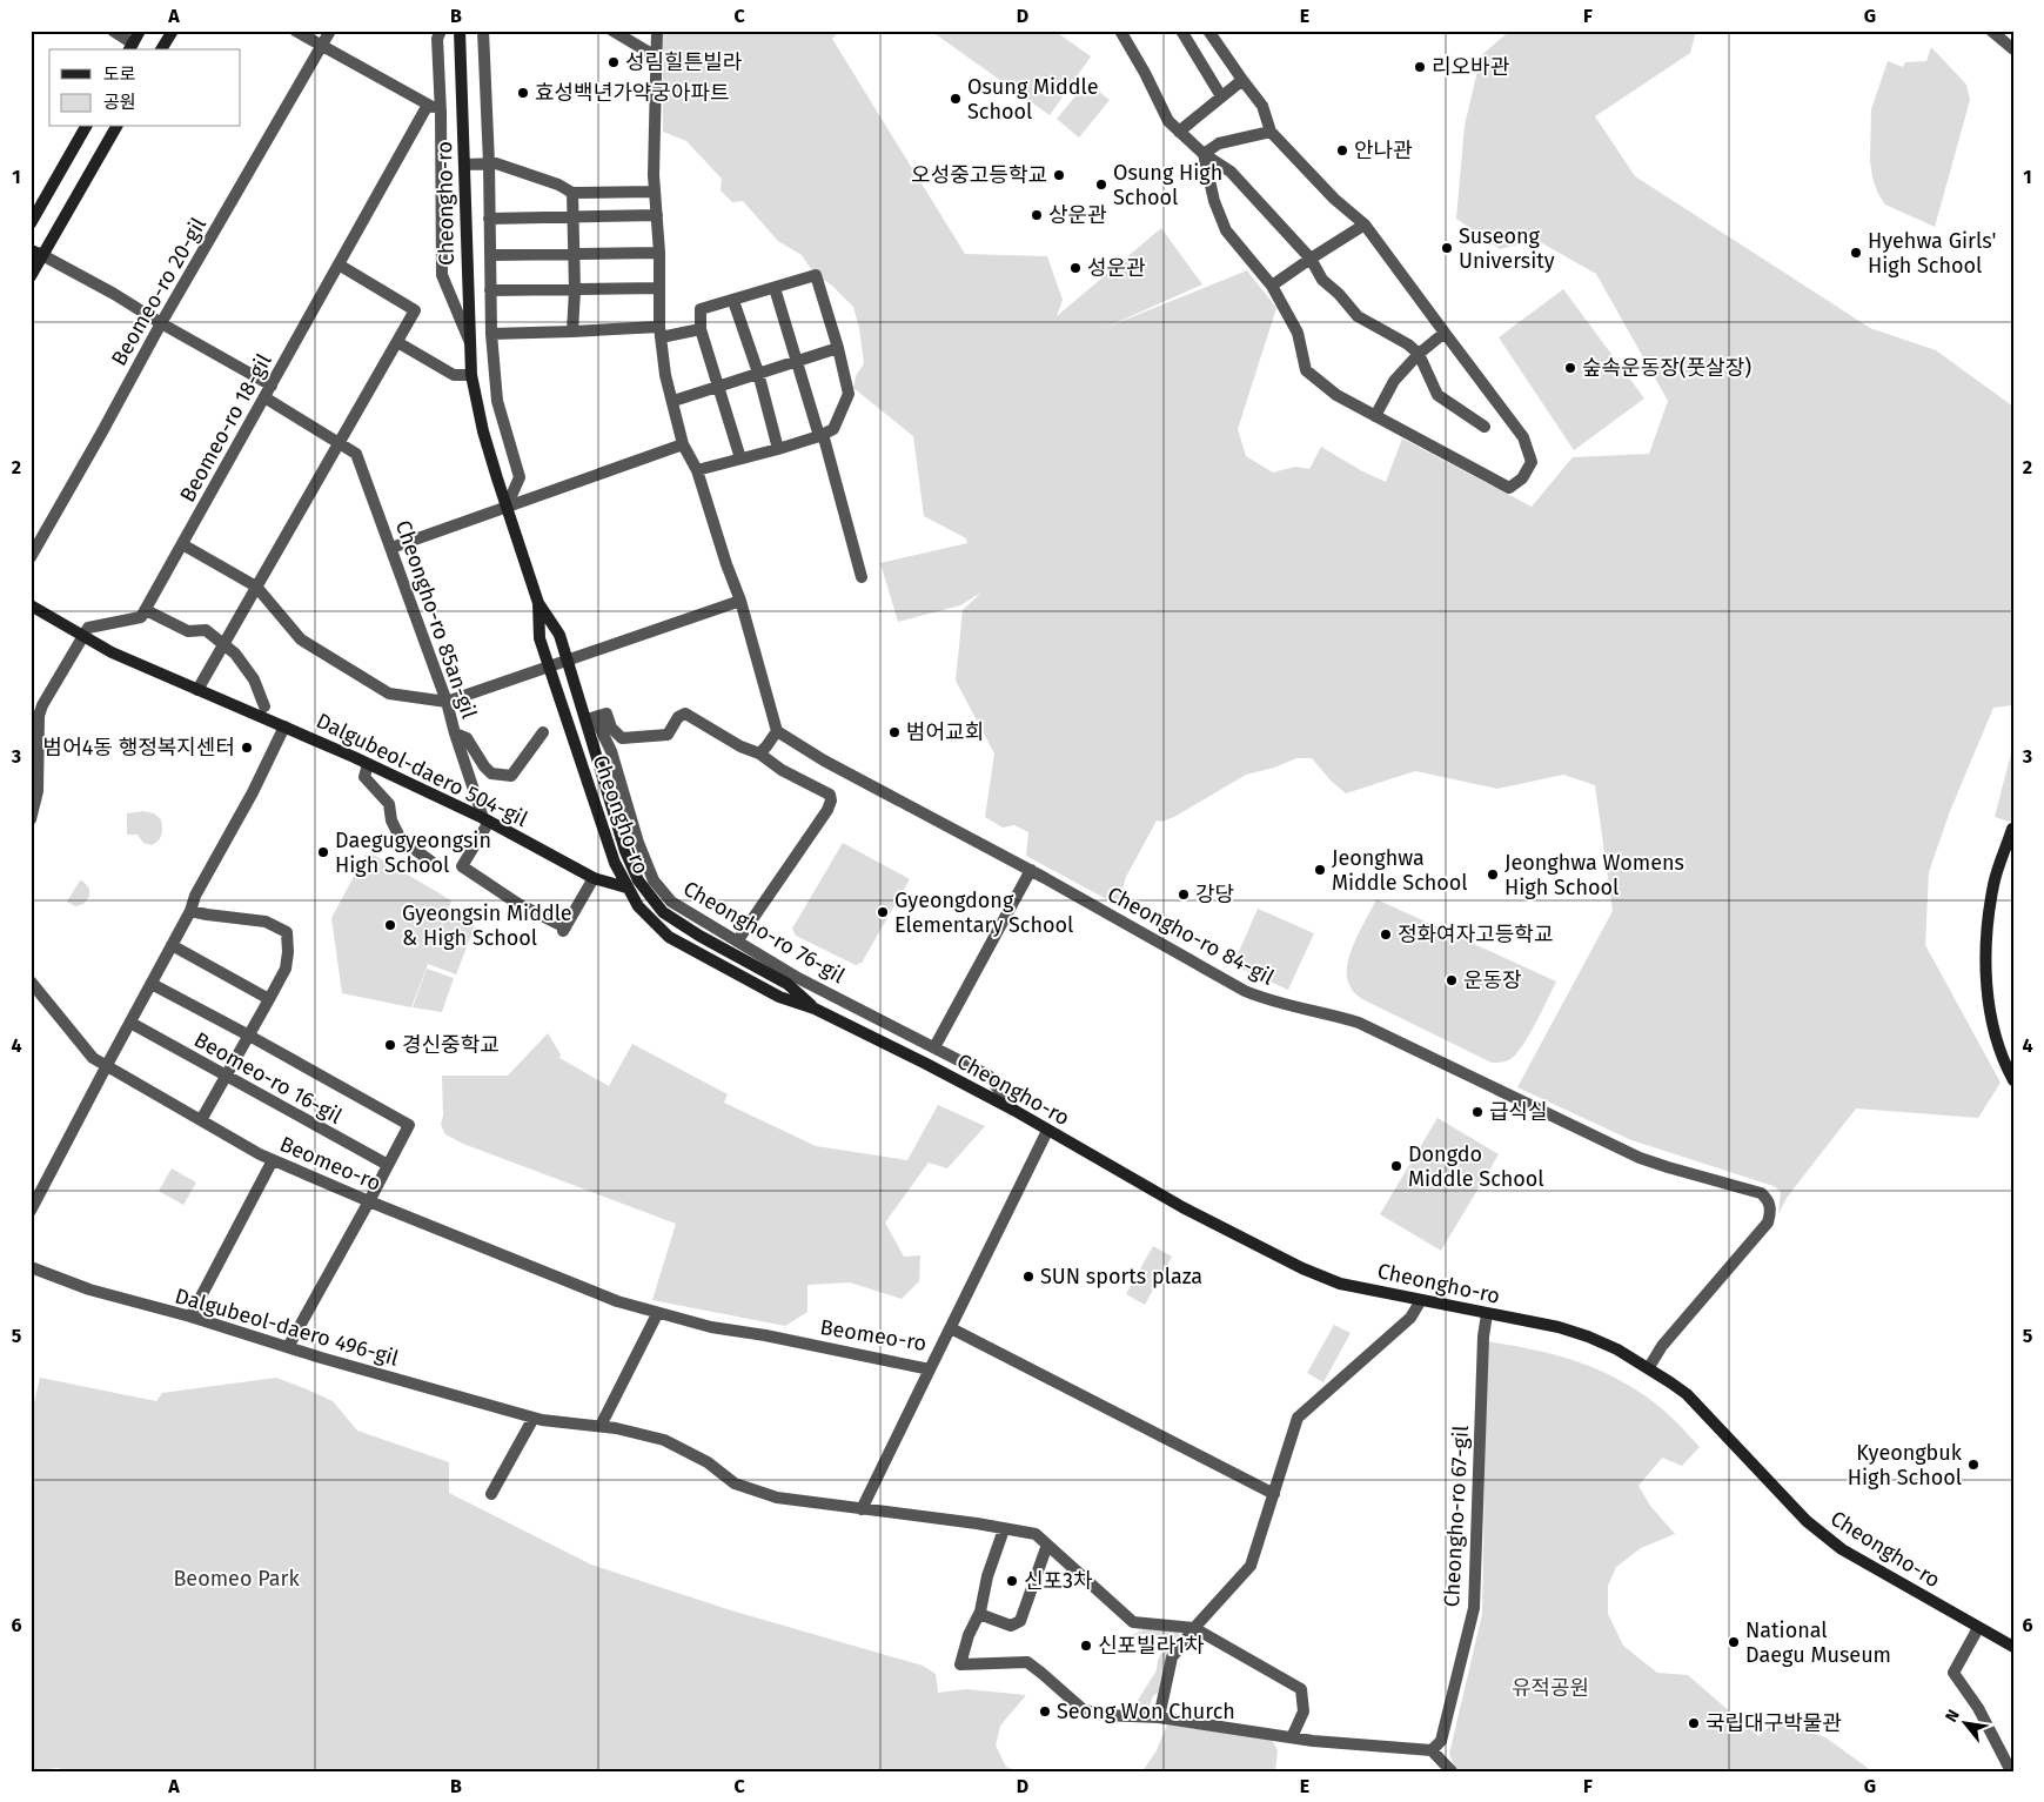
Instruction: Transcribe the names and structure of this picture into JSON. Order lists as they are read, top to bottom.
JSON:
{
  "streets": {
    "main road": ["Cheongho-ro", "Dalgubeol-daero 504-gil"],
    "street": [
      "Beomeo-ro 20-gil",
      "Beomeo-ro 18-gil",
      "Cheongho-ro 85an-gil",
      "Cheongho-ro 76-gil",
      "Cheongho-ro 84-gil",
      "Beomeo-ro 16-gil",
      "Beomeo-ro",
      "Dalgubeol-daero 496-gil",
      "Cheongho-ro 67-gil"
    ]
  },
  "crossings": [
    ["Cheongho-ro", "Dalgubeol-daero 504-gil"],
    ["Cheongho-ro", "Cheongho-ro 76-gil"],
    ["Cheongho-ro", "Cheongho-ro 84-gil"],
    ["Cheongho-ro", "Beomeo-ro"],
    ["Cheongho-ro", "Cheongho-ro 67-gil"],
    ["Beomeo-ro 18-gil", "Cheongho-ro 85an-gil"],
    ["Cheongho-ro 85an-gil", "Dalgubeol-daero 504-gil"]
  ],
  "parks": ["Beomeo Park", "유적공원"],
  "places": [
    "성림힐튼빌라",
    "리오바관",
    "효성백년가약궁아파트",
    "Osung Middle School",
    "안나관",
    "오성중고등학교",
    "Osung High School",
    "상운관",
    "Suseong University",
    "Hyehwa Girls' High School",
    "성운관",
    "숲속운동장(풋살장)",
    "범어교회",
    "범어4동 행정복지센터",
    "Daegugyeongsin High School",
    "Jeonghwa Middle School",
    "Jeonghwa Womens High School",
    "강당",
    "Gyeongdong Elementary School",
    "Gyeongsin Middle & High School",
    "정화여자고등학교",
    "운동장",
    "경신중학교",
    "급식실",
    "Dongdo Middle School",
    "SUN sports plaza",
    "Kyeongbuk High School",
    "신포3차",
    "National Daegu Museum",
    "신포빌라1차",
    "Seong Won Church",
    "국립대구박물관"
  ],
  "legend": ["도로", "공원"],
  "north": "top left",
  "grid": {
    "columns": [
      "A",
      "B",
      "C",
      "D",
      "E",
      "F",
      "G"
    ],
    "rows": [
      "1",
      "2",
      "3",
      "4",
      "5",
      "6"
    ]
  }
}
